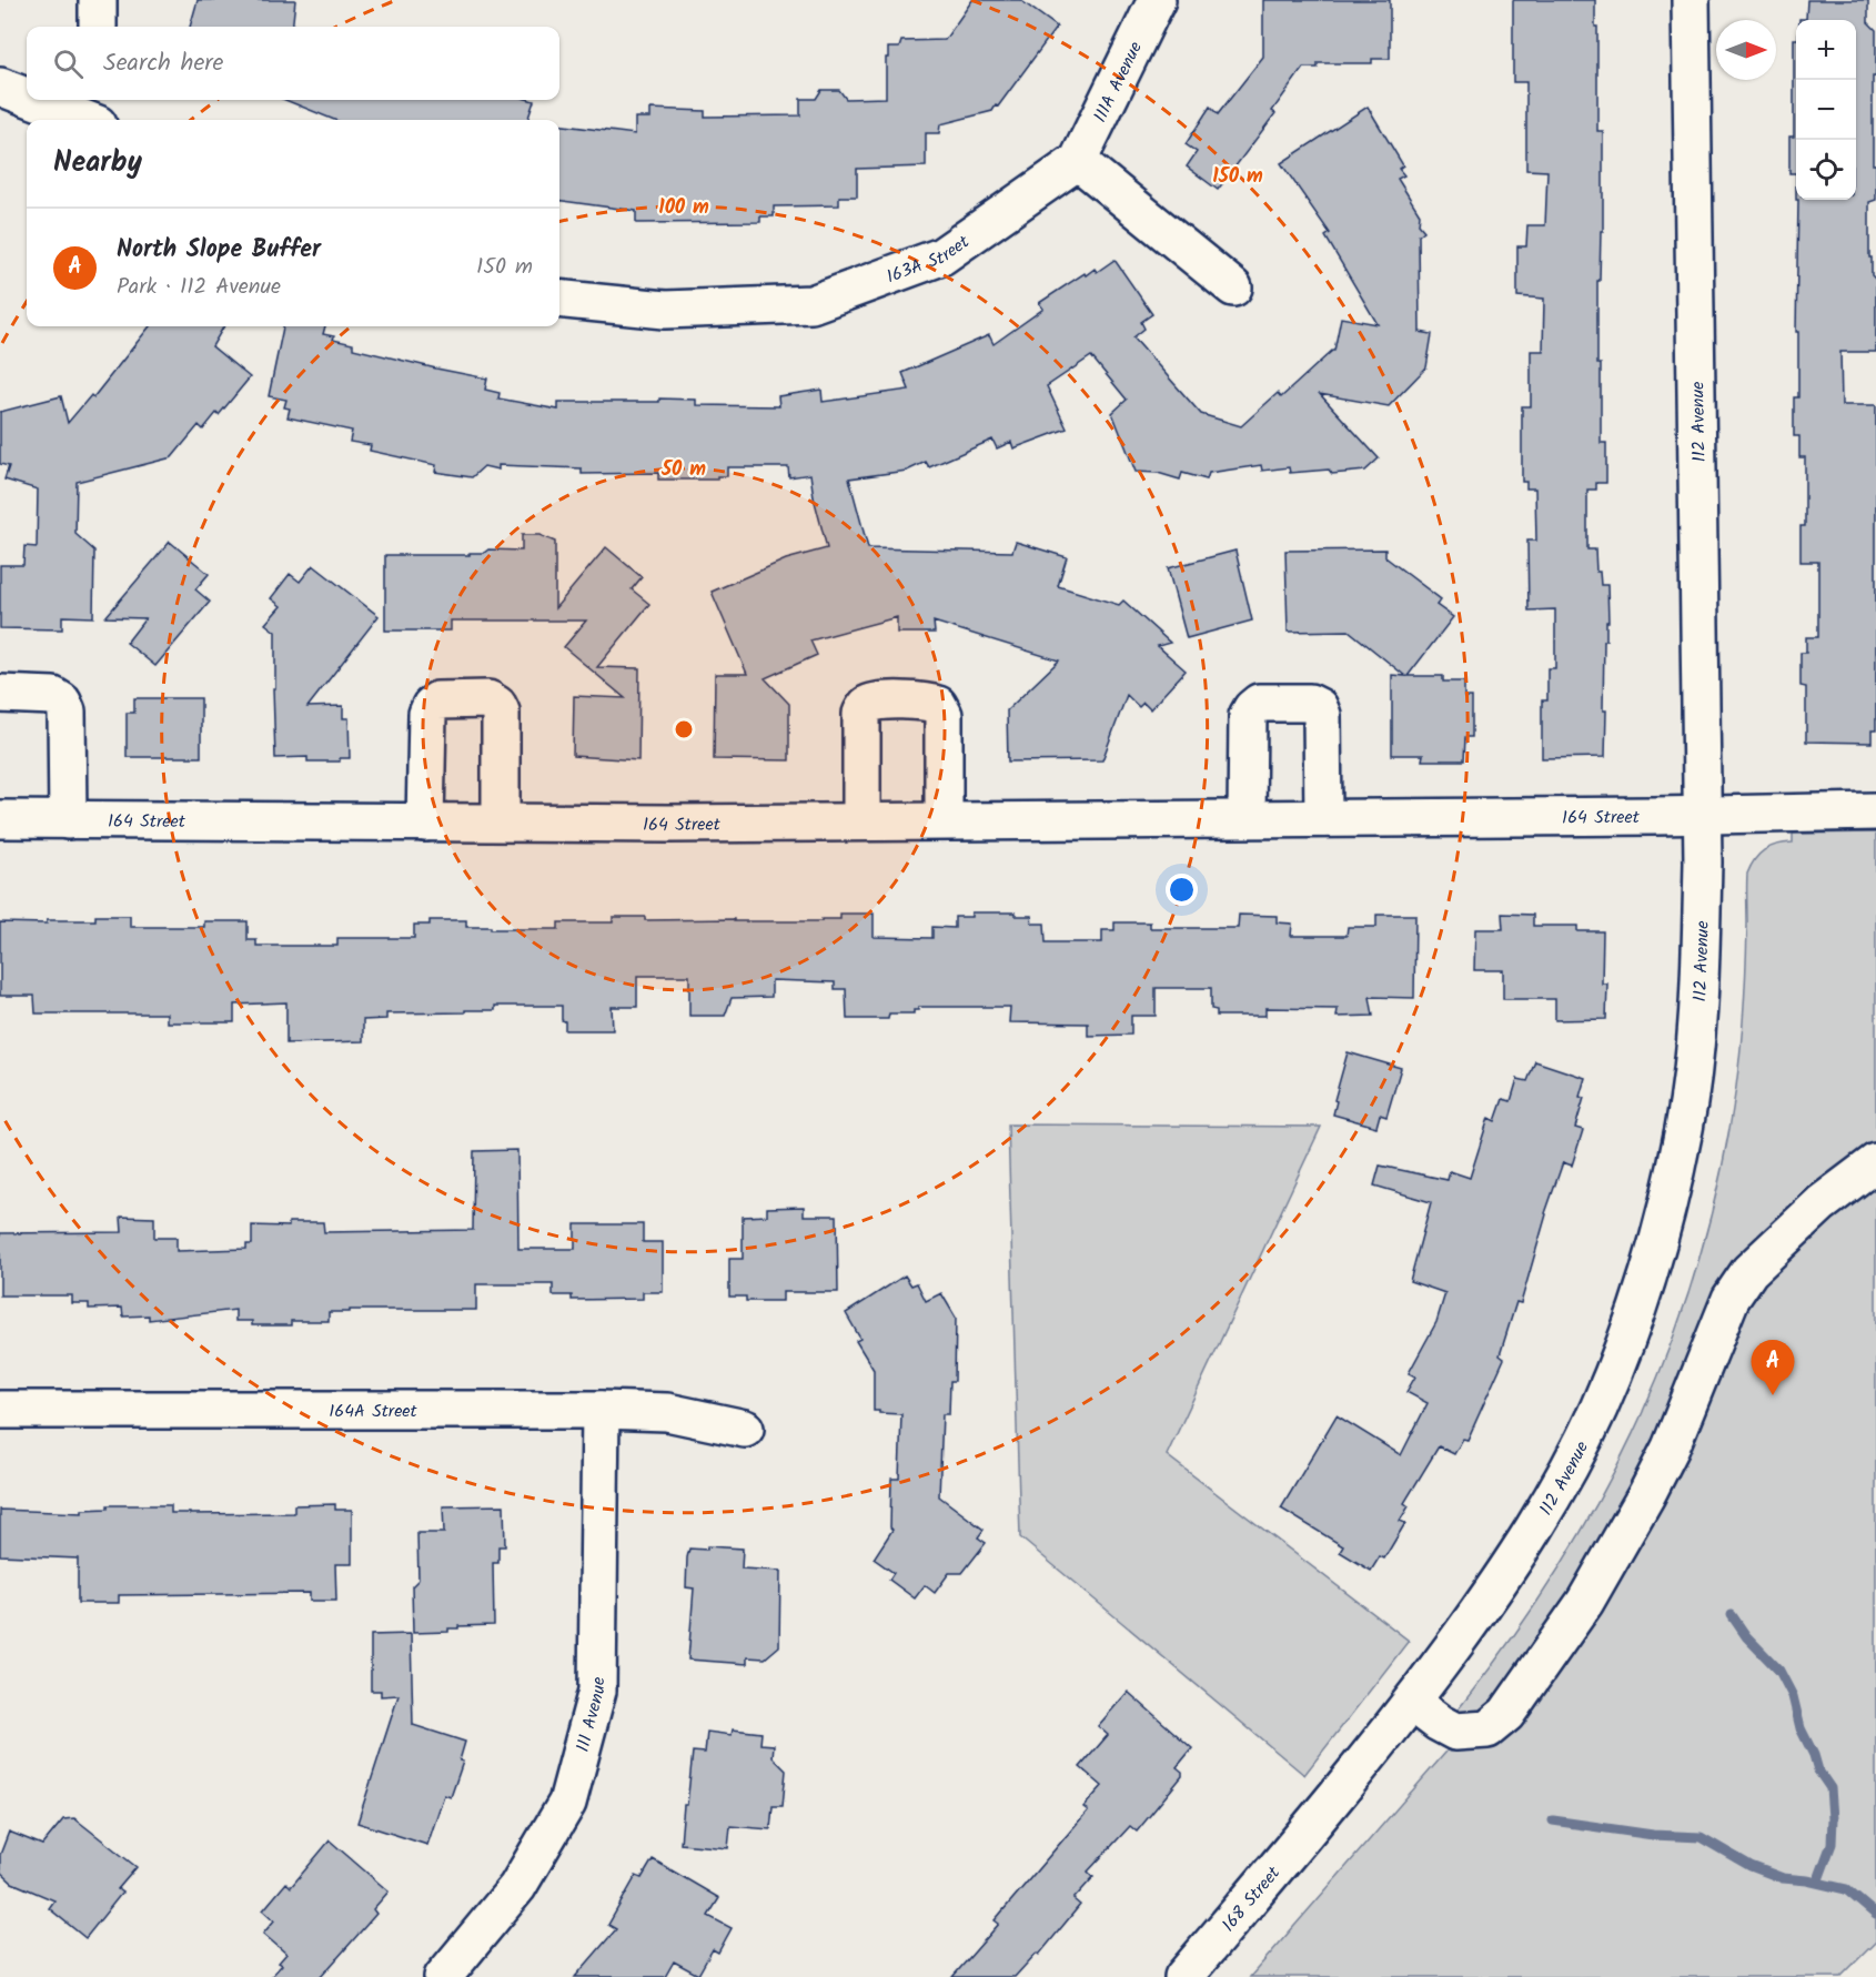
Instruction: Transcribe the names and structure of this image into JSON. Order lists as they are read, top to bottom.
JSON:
{
  "streets": {
    "street": [
      "111A Avenue",
      "163A Street",
      "112 Avenue",
      "164 Street",
      "164A Street",
      "111 Avenue",
      "168 Street"
    ]
  },
  "crossings": [
    ["111A Avenue", "163A Street"],
    ["112 Avenue", "164 Street"],
    ["112 Avenue", "168 Street"],
    ["164A Street", "111 Avenue"]
  ],
  "north": "right",
  "page": {
    "map_buttons": ["+", "−"],
    "search": "Search here",
    "heading": "Nearby",
    "list": [
      {
        "mark": "A",
        "name": "North Slope Buffer",
        "note": "Park · 112 Avenue",
        "value": "150 m"
      }
    ],
    "pins": "A"
  },
  "rings": ["150 m", "100 m", "50 m"]
}
